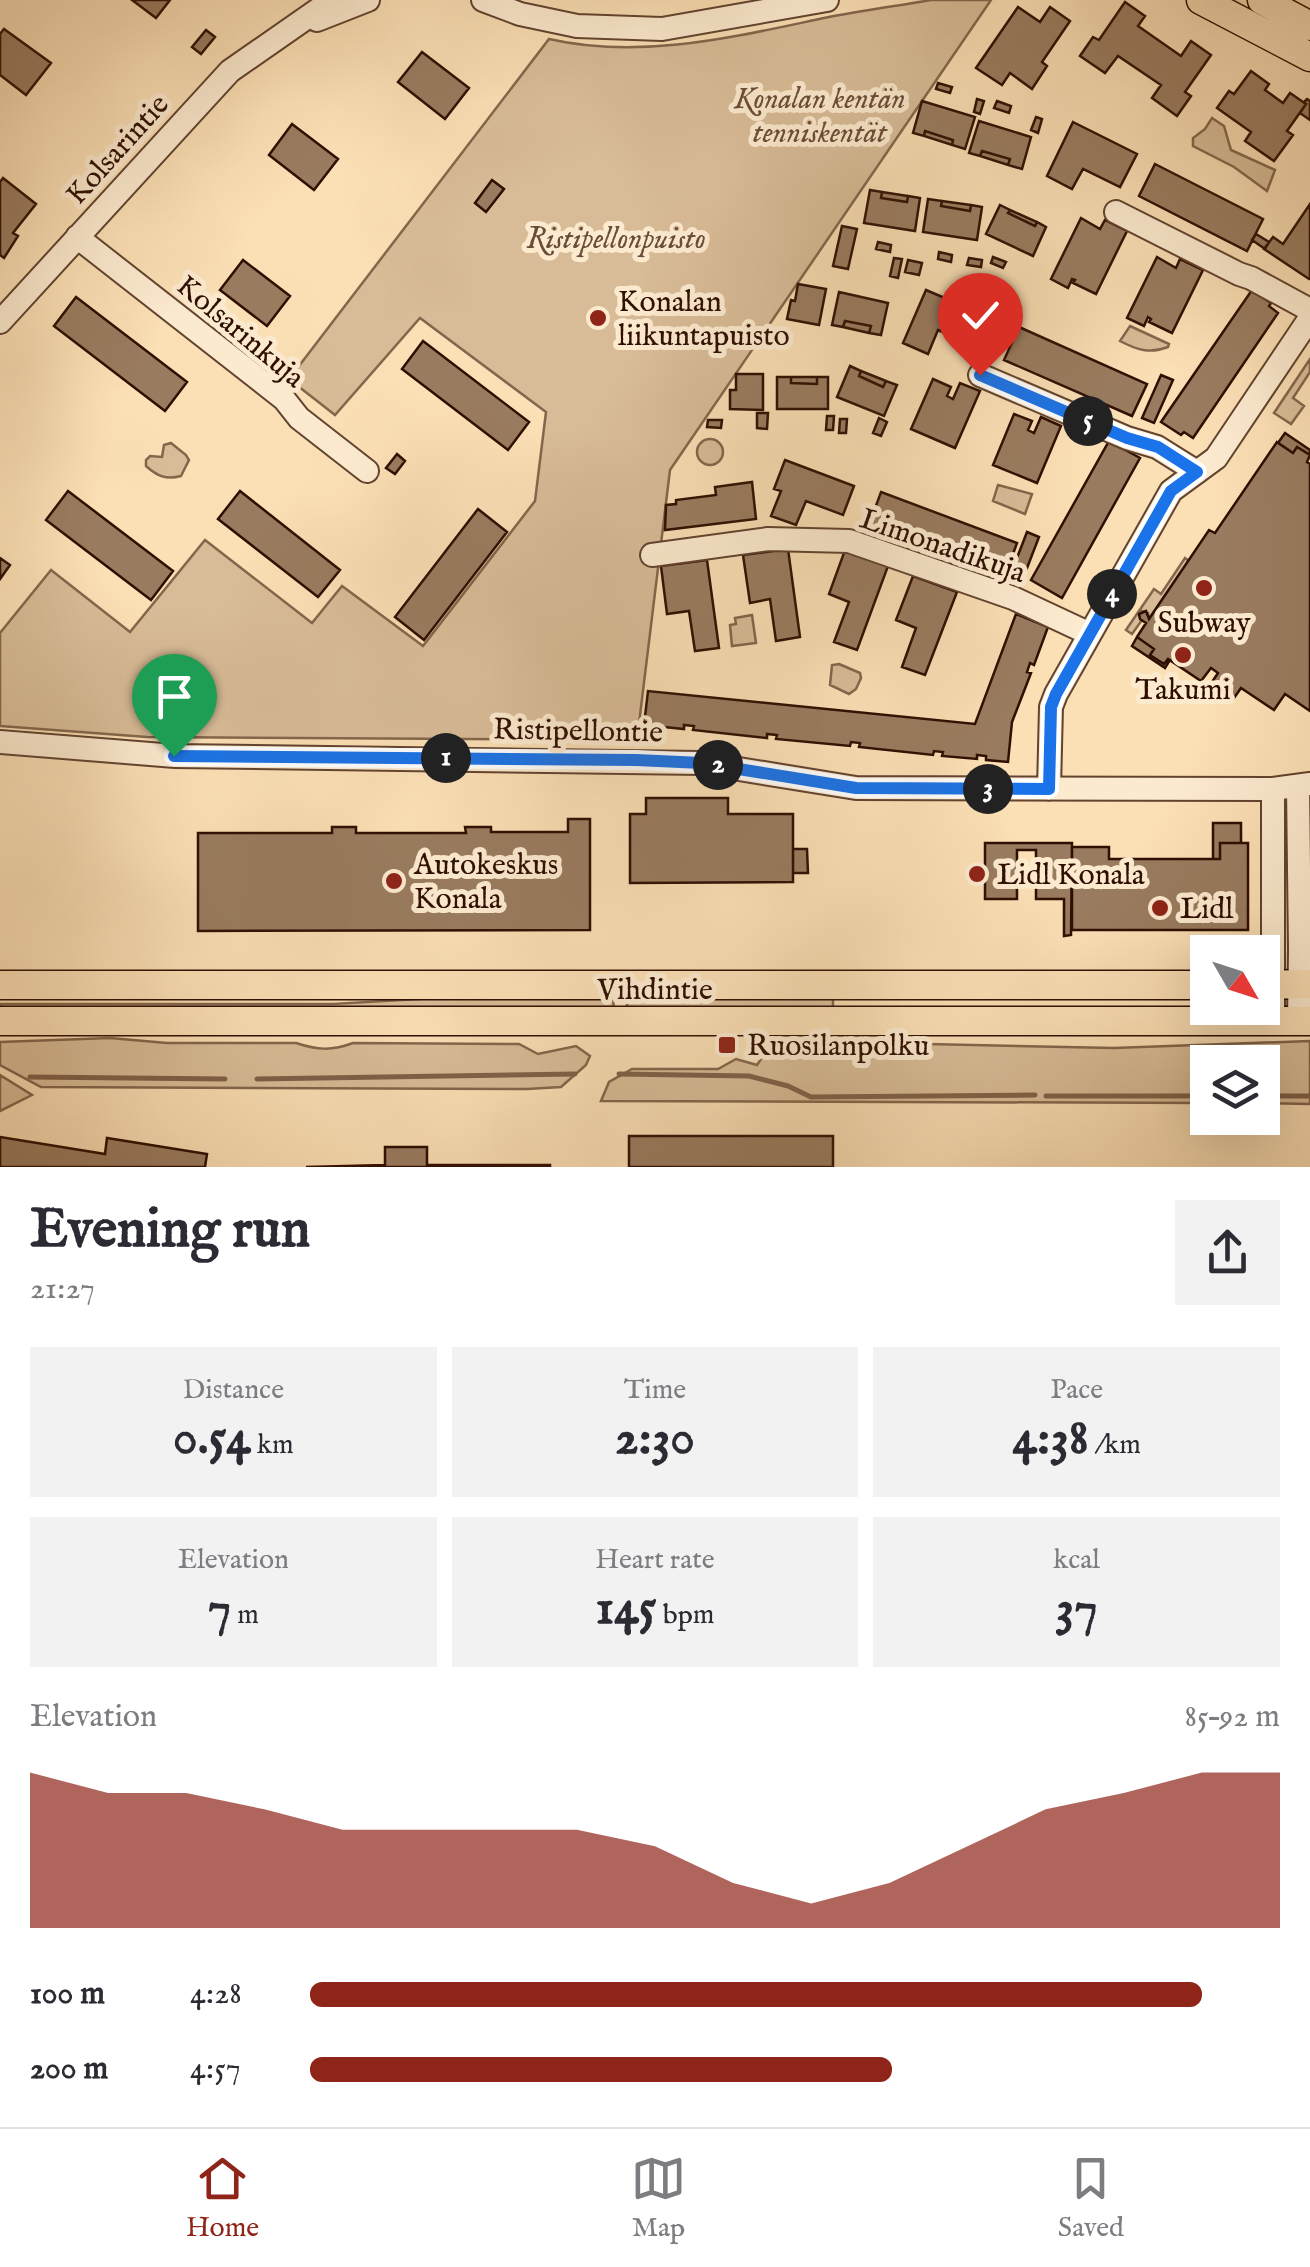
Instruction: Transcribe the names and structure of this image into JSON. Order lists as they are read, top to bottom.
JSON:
{
  "streets": {
    "main road": ["Vihdintie"],
    "street": [
      "Kolsarintie",
      "Kolsarinkuja",
      "Limonadikuja",
      "Ristipellontie"
    ]
  },
  "crossings": [
    ["Kolsarintie", "Kolsarinkuja"],
    ["Ristipellontie", "Vihdintie"]
  ],
  "parks": ["Konalan kentän tenniskentät", "Ristipellonpuisto"],
  "places": {
    "other": [
      "Konalan liikuntapuisto",
      "Subway",
      "Takumi",
      "Lidl Konala",
      "Autokeskus Konala",
      "Lidl"
    ],
    "transit": ["Ruosilanpolku"]
  },
  "north": "bottom right",
  "page": {
    "pins": [
      "5",
      "4",
      "1",
      "2",
      "3"
    ],
    "heading": ["Evening run", "21:27"],
    "stats": [
      ["Distance", "0.54 km"],
      ["Time", "2:30"],
      ["Pace", "4:38 /km"],
      ["Elevation", "7 m"],
      ["Heart rate", "145 bpm"],
      ["kcal", "37"]
    ],
    "chart": ["Elevation", "85–92 m"],
    "list": [
      {
        "name": "100 m",
        "note": "4:28"
      },
      {
        "name": "200 m",
        "note": "4:57"
      }
    ],
    "tabs": ["Home", "Map", "Saved"]
  }
}
